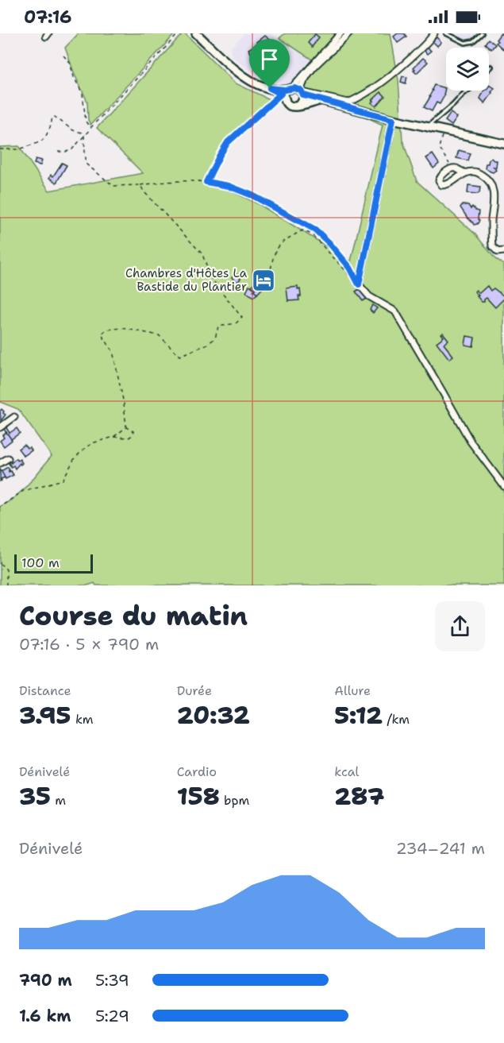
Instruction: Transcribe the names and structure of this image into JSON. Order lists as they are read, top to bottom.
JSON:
{
  "places": {
    "hotel": ["Chambres d'Hôtes La Bastide du Plantier"]
  },
  "scale_bar": "100 m",
  "page": {
    "status": "07:16",
    "scale": "100 m",
    "heading": ["Course du matin", "07:16 · 5 × 790 m"],
    "stats": [
      ["Distance", "3.95 km"],
      ["Durée", "20:32"],
      ["Allure", "5:12 /km"],
      ["Dénivelé", "35 m"],
      ["Cardio", "158 bpm"],
      ["kcal", "287"]
    ],
    "chart": ["Dénivelé", "234–241 m"],
    "list": [
      {
        "name": "790 m",
        "note": "5:39"
      },
      {
        "name": "1.6 km",
        "note": "5:29"
      }
    ]
  }
}
